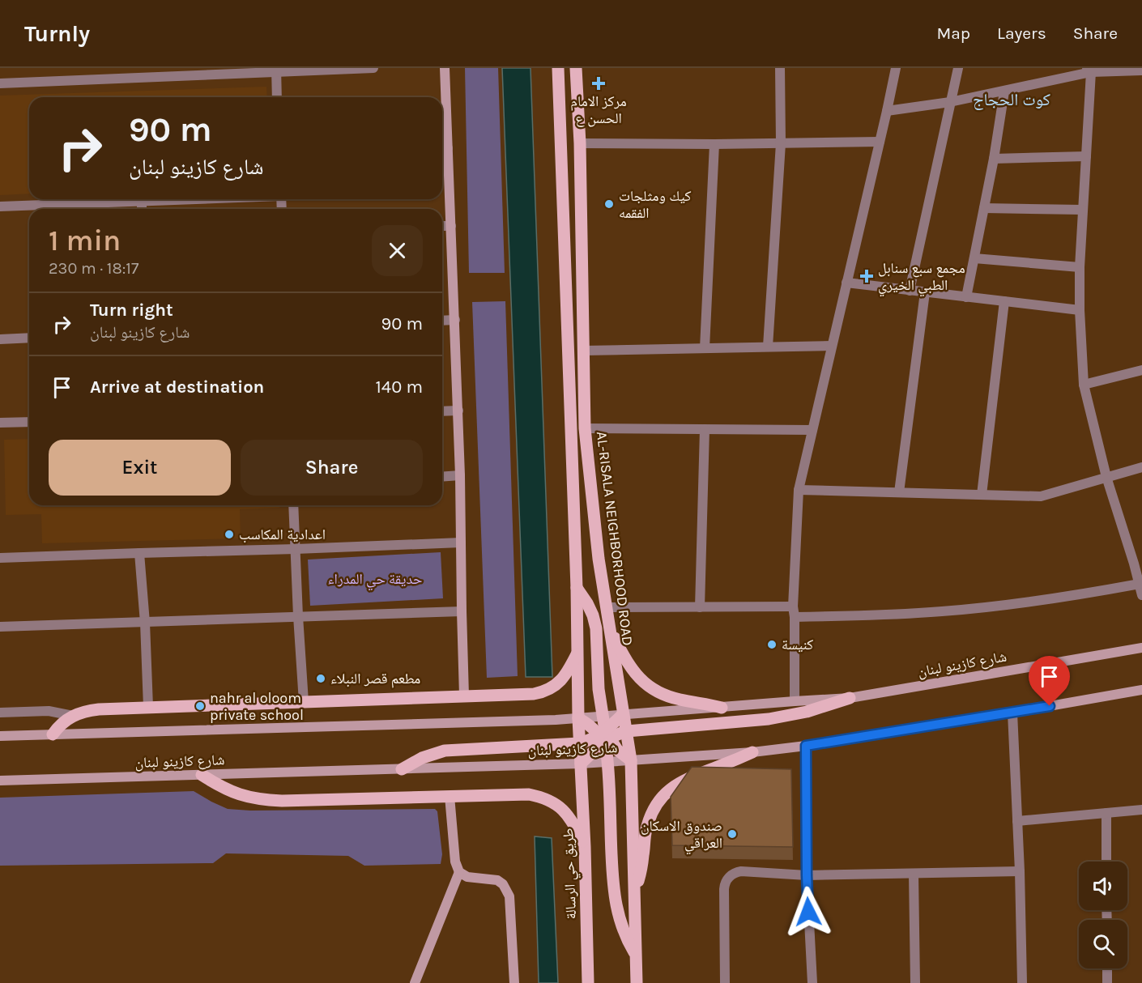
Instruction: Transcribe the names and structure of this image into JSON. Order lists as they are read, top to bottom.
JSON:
{
  "streets": {
    "main road": ["AL-RISALA NEIGHBORHOOD ROAD", "شارع كازينو لبنان", "طريق حي الرسالة"]
  },
  "crossings": [
    ["AL-RISALA NEIGHBORHOOD ROAD", "شارع كازينو لبنان"],
    ["شارع كازينو لبنان", "طريق حي الرسالة"]
  ],
  "districts": ["كوت الحجاج"],
  "parks": ["حديقة حي المدراء"],
  "places": {
    "health": ["مركز الامام الحسن ع", "مجمع سبع سنابل الطبي الخيري"],
    "other": [
      "كيك ومثلجات الفقمه",
      "اعدادية المكاسب",
      "كنيسة",
      "مطعم قصر النبلاء",
      "nahr al oloom private school",
      "صندوق الاسكان العراقي"
    ]
  },
  "page": {
    "header": "Turnly",
    "nav": ["Map", "Layers", "Share"],
    "turn": ["90 m", "شارع كازينو لبنان"],
    "heading": ["1 min", "230 m · 18:17"],
    "list": [
      {
        "name": "Turn right",
        "note": "شارع كازينو لبنان",
        "value": "90 m"
      },
      {
        "name": "Arrive at destination",
        "value": "140 m"
      }
    ],
    "buttons": ["Exit", "Share"]
  }
}
